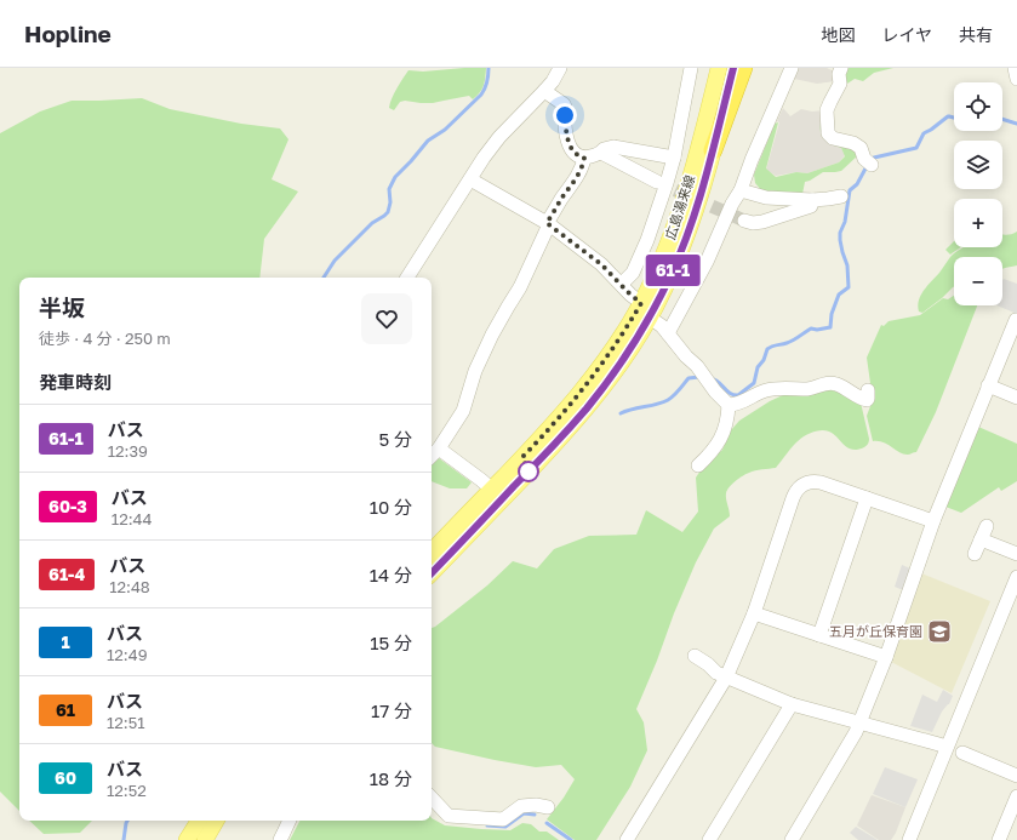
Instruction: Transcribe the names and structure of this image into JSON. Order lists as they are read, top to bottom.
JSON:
{
  "streets": {
    "main road": ["広島湯来線"]
  },
  "places": {
    "school or university": ["五月が丘保育園"]
  },
  "lines": ["bus line 61-1"],
  "page": {
    "header": "Hopline",
    "nav": ["地図", "レイヤ", "共有"],
    "on_map": "61-1",
    "map_buttons": ["+", "−"],
    "heading": [
      ["半坂", "徒歩 · 4 分 · 250 m"],
      "発車時刻"
    ],
    "list": [
      {
        "mark": "61-1",
        "name": "バス",
        "note": "12:39",
        "value": "5 分"
      },
      {
        "mark": "60-3",
        "name": "バス",
        "note": "12:44",
        "value": "10 分"
      },
      {
        "mark": "61-4",
        "name": "バス",
        "note": "12:48",
        "value": "14 分"
      },
      {
        "mark": "1",
        "name": "バス",
        "note": "12:49",
        "value": "15 分"
      },
      {
        "mark": "61",
        "name": "バス",
        "note": "12:51",
        "value": "17 分"
      },
      {
        "mark": "60",
        "name": "バス",
        "note": "12:52",
        "value": "18 分"
      }
    ]
  }
}
